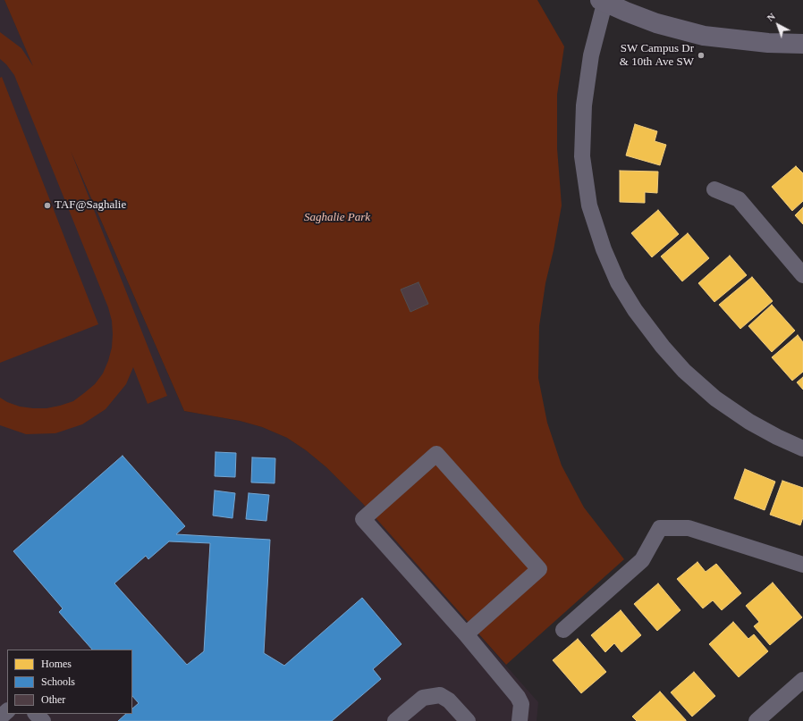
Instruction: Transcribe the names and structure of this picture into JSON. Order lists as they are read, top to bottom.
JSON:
{
  "parks": ["Saghalie Park"],
  "places": ["SW Campus Dr & 10th Ave SW", "TAF@Saghalie"],
  "legend": ["Homes", "Schools", "Other"],
  "north": "top left"
}
